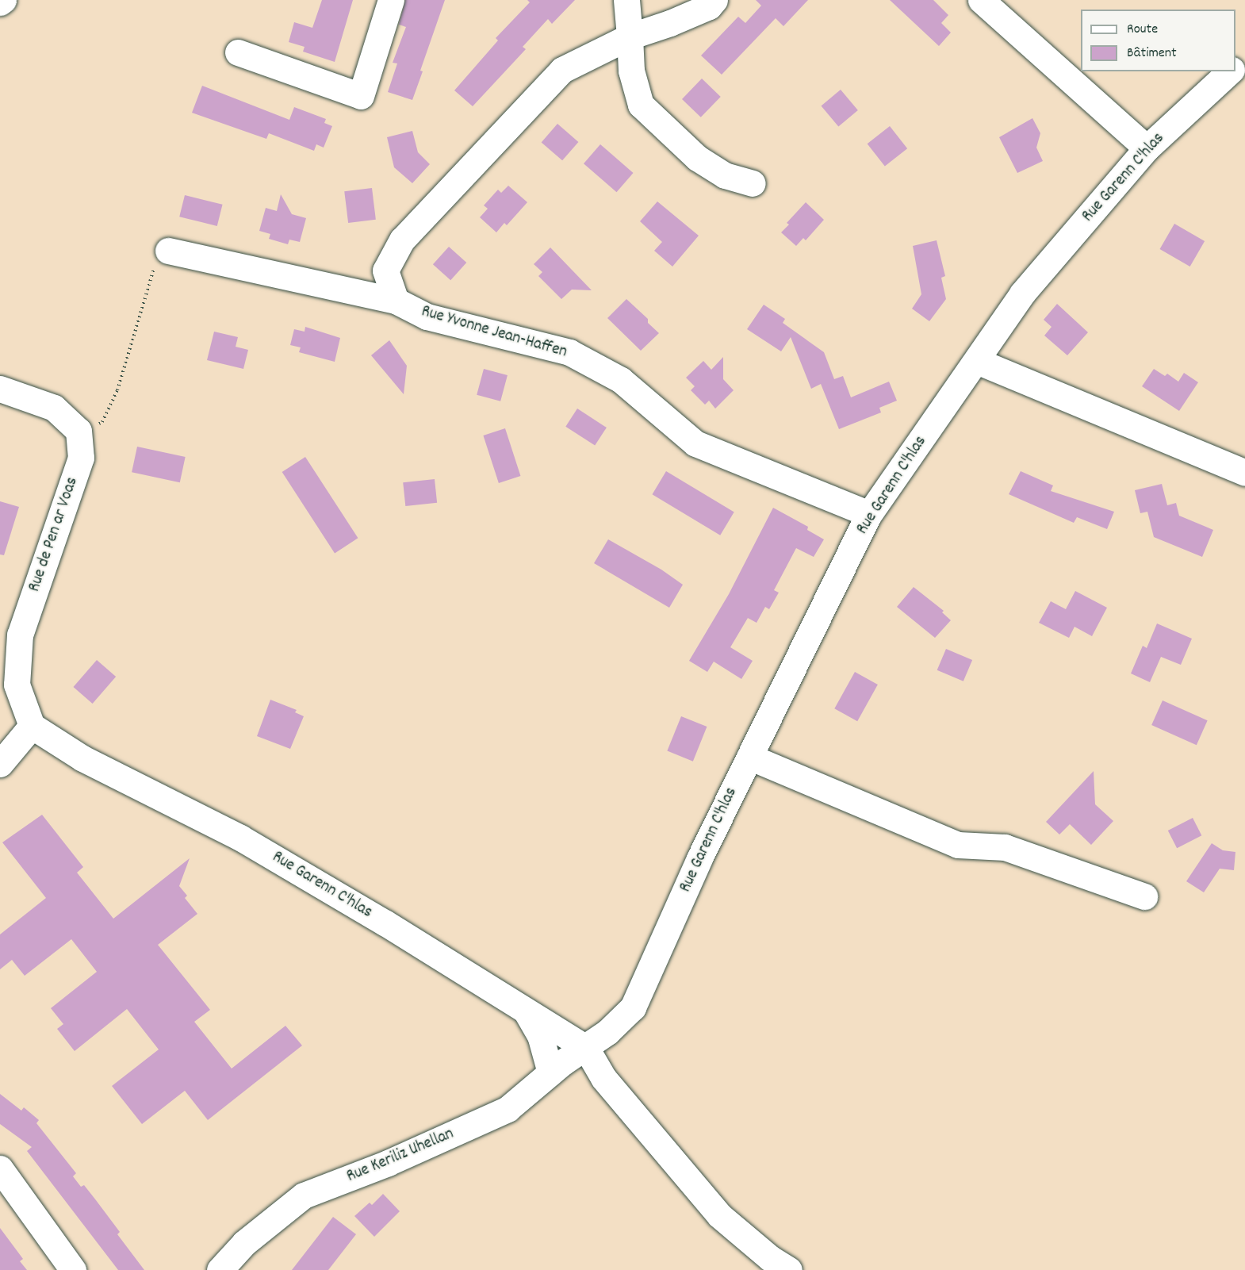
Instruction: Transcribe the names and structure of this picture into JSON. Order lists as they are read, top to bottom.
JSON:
{
  "streets": {
    "street": [
      "Rue Garenn C'hlas",
      "Rue Yvonne Jean-Haffen",
      "Rue de Pen ar Voas",
      "Rue Keriliz Uhellan"
    ]
  },
  "crossings": [
    ["Rue Garenn C'hlas", "Rue Yvonne Jean-Haffen"],
    ["Rue Garenn C'hlas", "Rue de Pen ar Voas"],
    ["Rue Garenn C'hlas", "Rue Keriliz Uhellan"]
  ],
  "legend": ["Route", "Bâtiment"]
}
